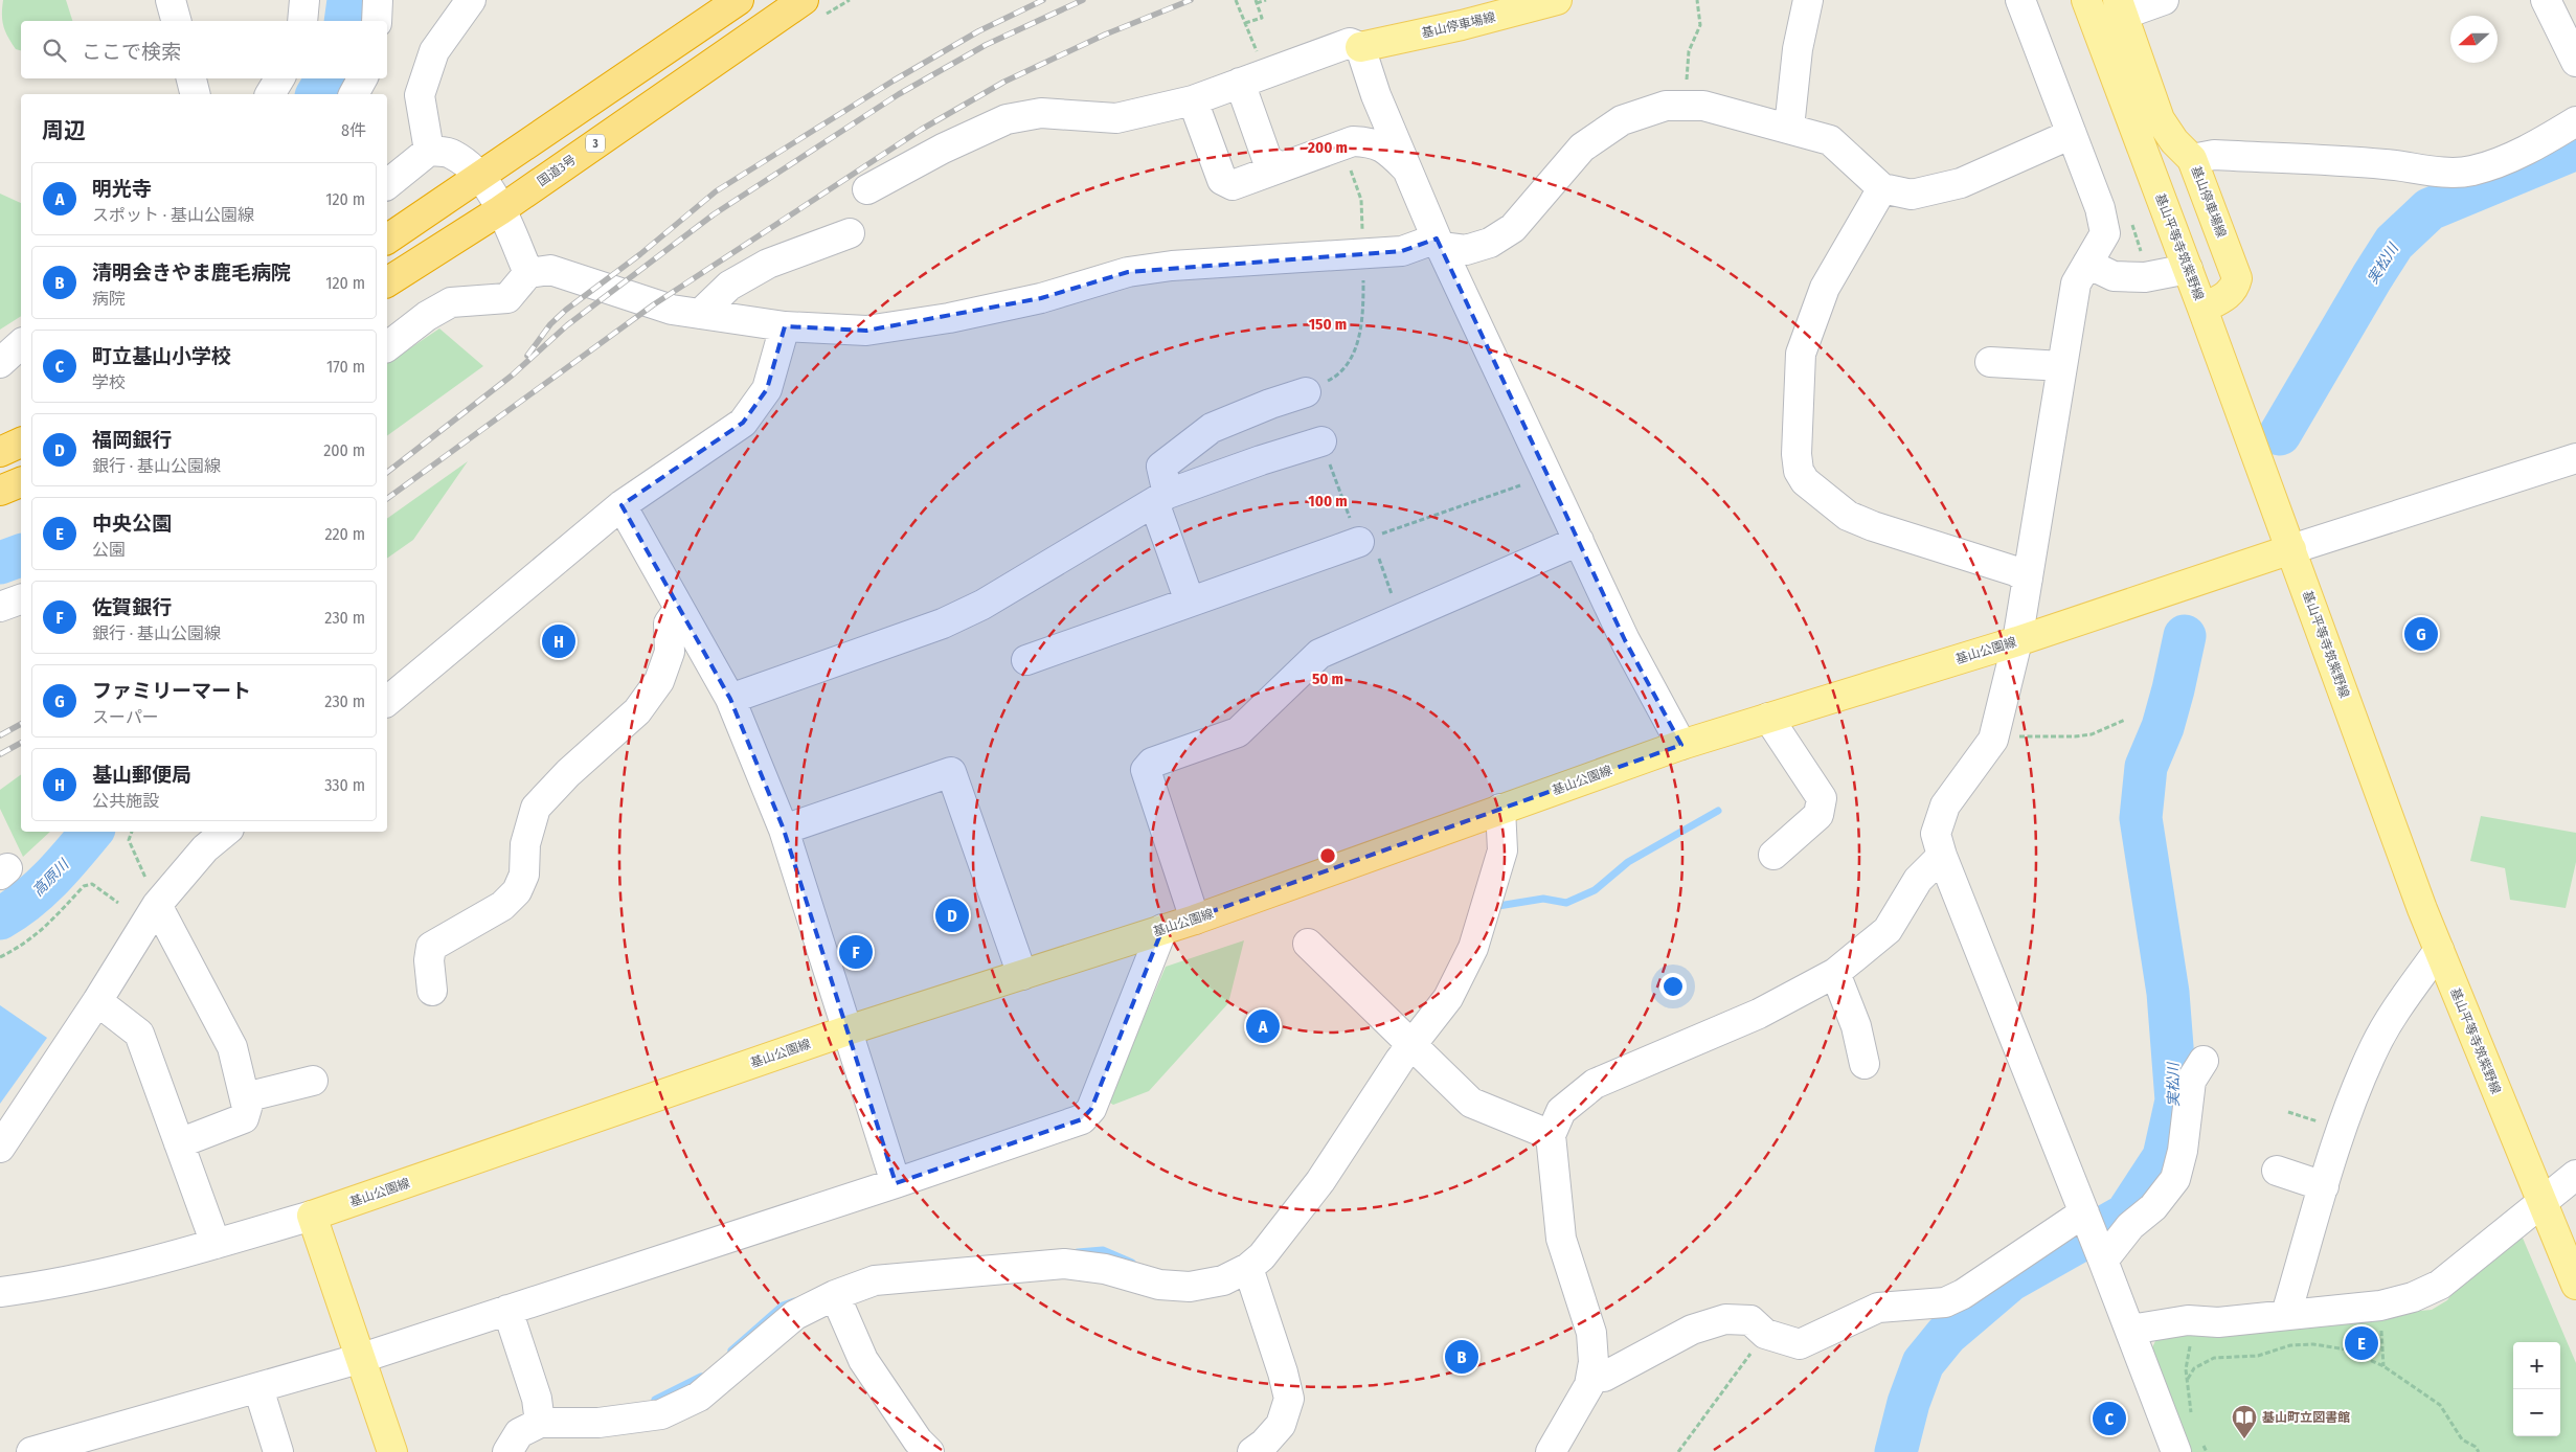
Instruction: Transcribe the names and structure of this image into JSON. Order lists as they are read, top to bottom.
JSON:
{
  "streets": {
    "highway": ["3", "国道3号"],
    "main road": ["基山停車場線", "基山平等寺筑紫野線", "基山公園線"]
  },
  "crossings": [
    ["基山停車場線", "基山平等寺筑紫野線"],
    ["基山平等寺筑紫野線", "基山公園線"]
  ],
  "water": ["実松川", "高原川"],
  "places": {
    "library": ["基山町立図書館"]
  },
  "north": "left",
  "page": {
    "search": "ここで検索",
    "heading": ["周辺", "8件"],
    "list": [
      {
        "mark": "A",
        "name": "明光寺",
        "note": "スポット · 基山公園線",
        "value": "120 m"
      },
      {
        "mark": "B",
        "name": "清明会きやま鹿毛病院",
        "note": "病院",
        "value": "120 m"
      },
      {
        "mark": "C",
        "name": "町立基山小学校",
        "note": "学校",
        "value": "170 m"
      },
      {
        "mark": "D",
        "name": "福岡銀行",
        "note": "銀行 · 基山公園線",
        "value": "200 m"
      },
      {
        "mark": "E",
        "name": "中央公園",
        "note": "公園",
        "value": "220 m"
      },
      {
        "mark": "F",
        "name": "佐賀銀行",
        "note": "銀行 · 基山公園線",
        "value": "230 m"
      },
      {
        "mark": "G",
        "name": "ファミリーマート",
        "note": "スーパー",
        "value": "230 m"
      },
      {
        "mark": "H",
        "name": "基山郵便局",
        "note": "公共施設",
        "value": "330 m"
      }
    ],
    "pins": [
      "G",
      "H",
      "D",
      "F",
      "A",
      "E",
      "B",
      "C"
    ],
    "map_buttons": ["+", "−"]
  },
  "rings": [
    "200 m",
    "150 m",
    "100 m",
    "50 m"
  ]
}
